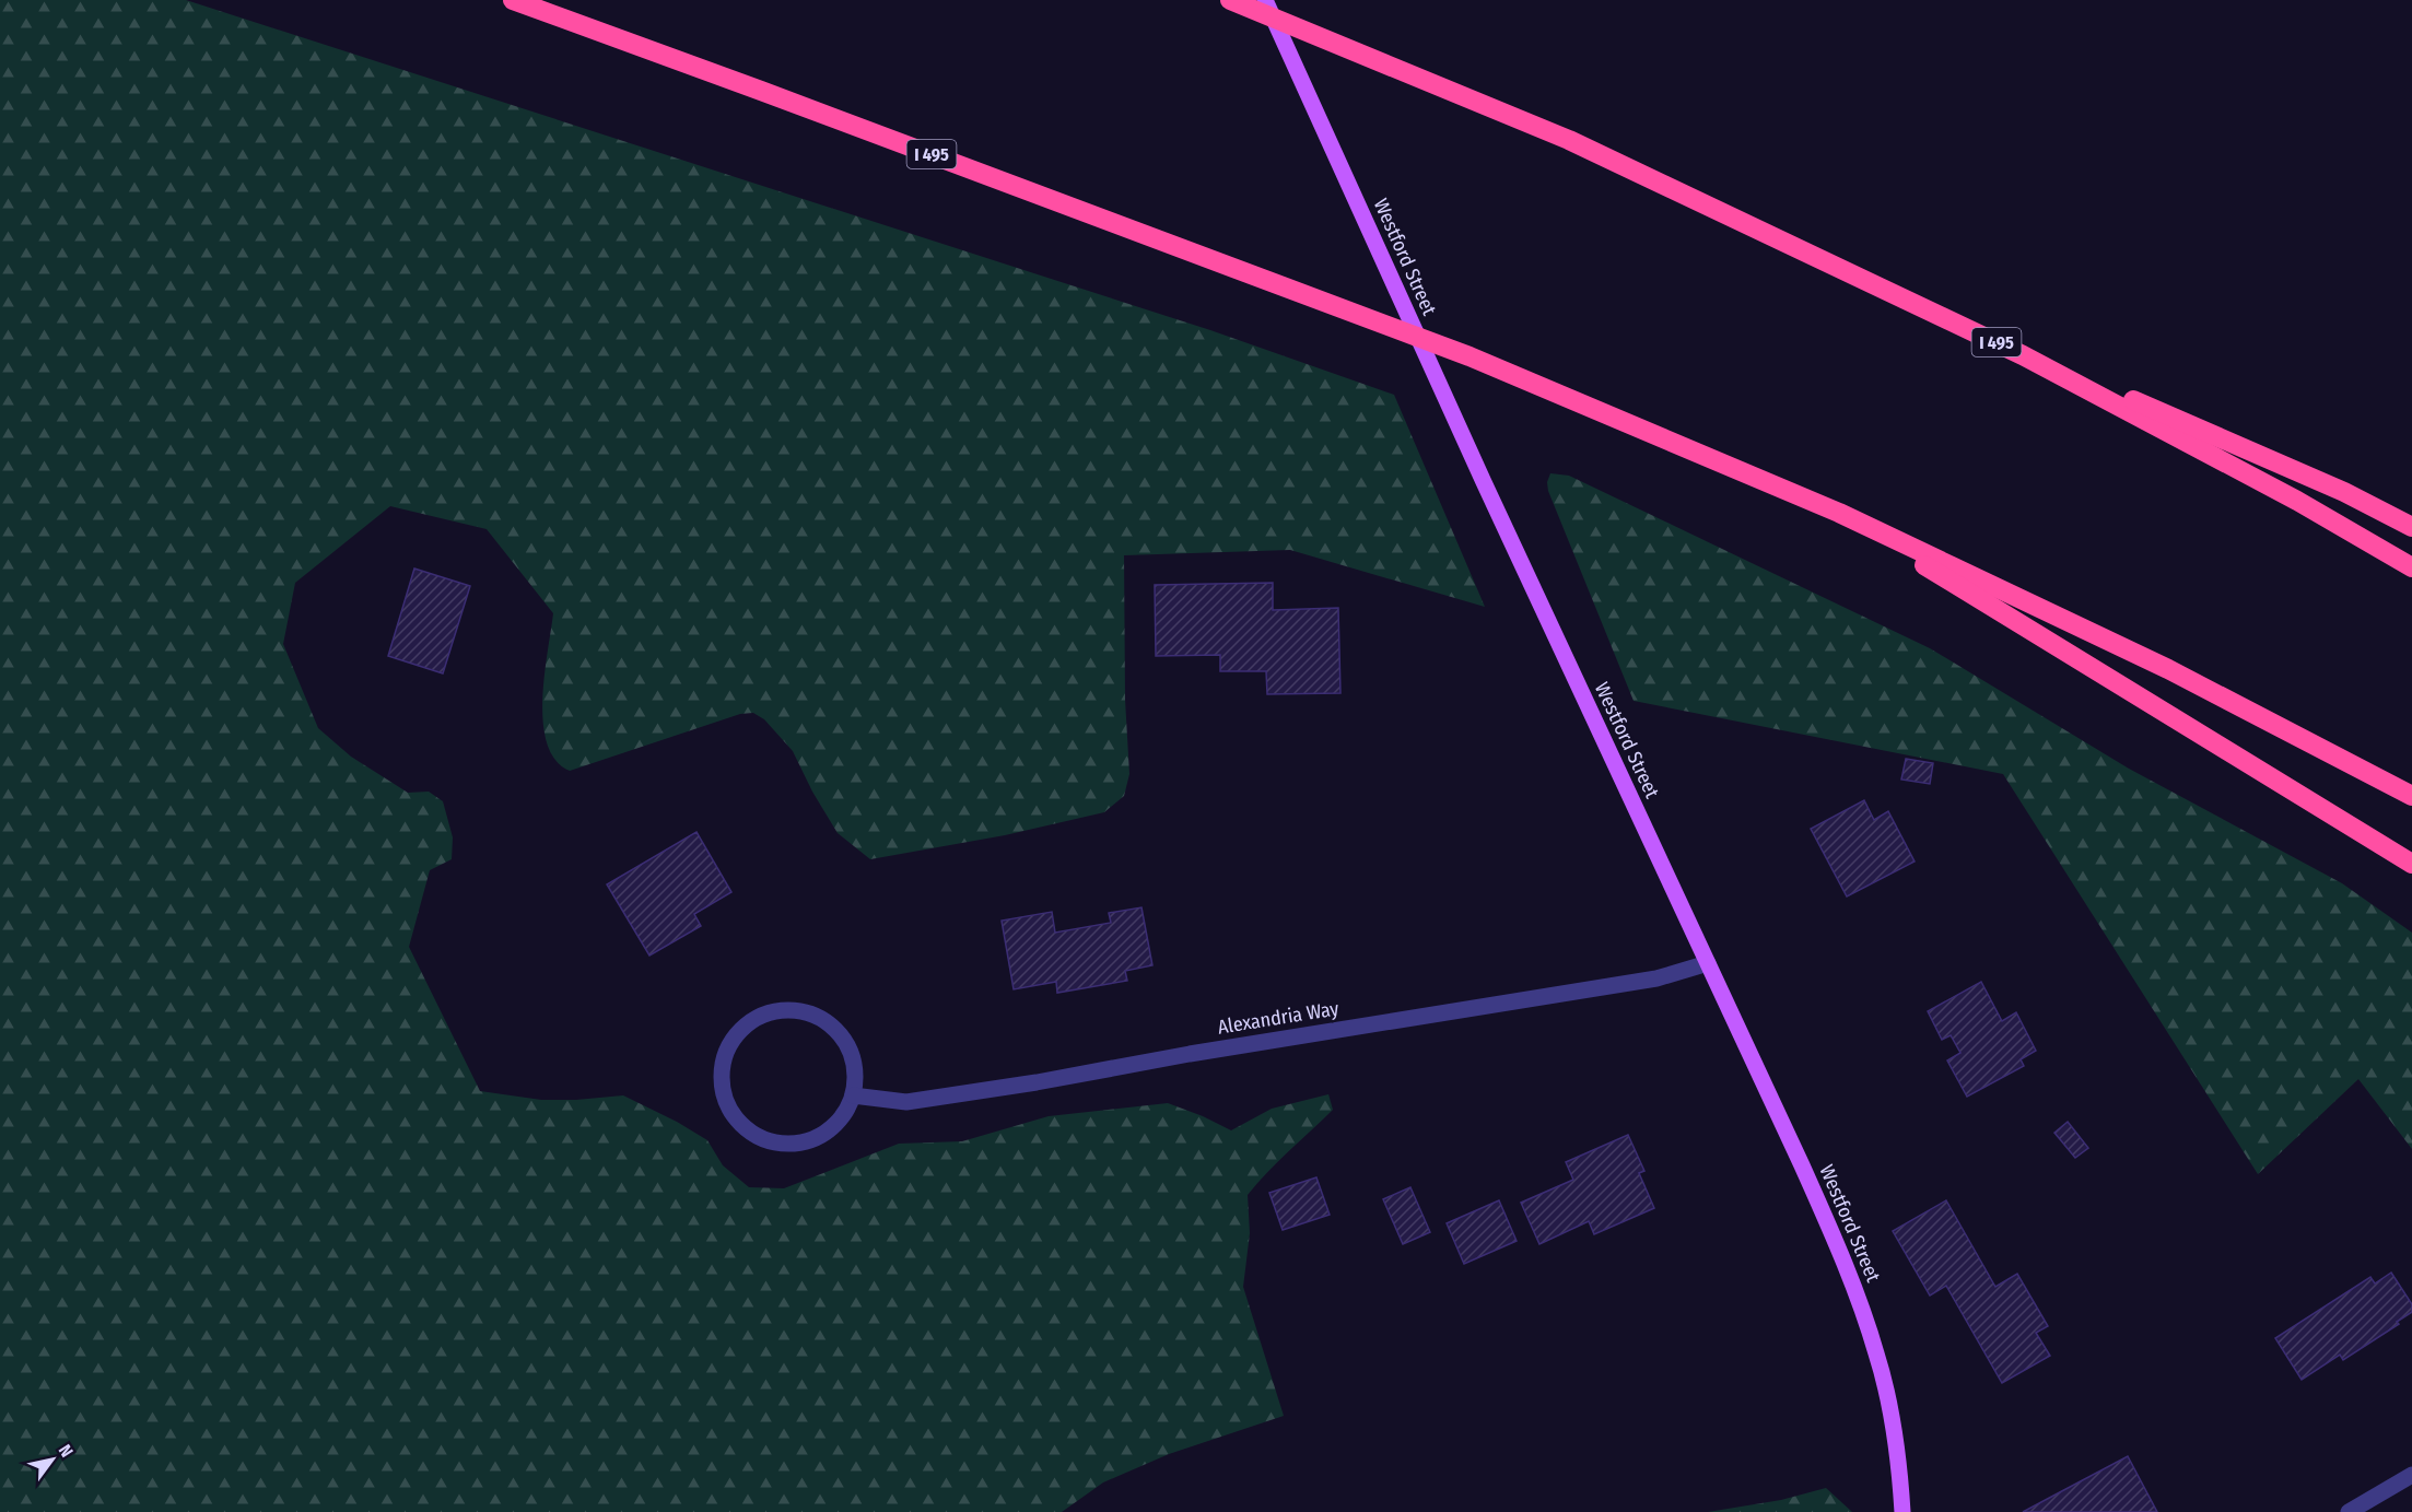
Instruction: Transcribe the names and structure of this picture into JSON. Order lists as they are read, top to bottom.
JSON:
{
  "streets": {
    "highway": ["I 495"],
    "main road": ["Westford Street"],
    "street": ["Alexandria Way"]
  },
  "crossings": [
    ["Westford Street", "Alexandria Way"]
  ],
  "north": "top right"
}
